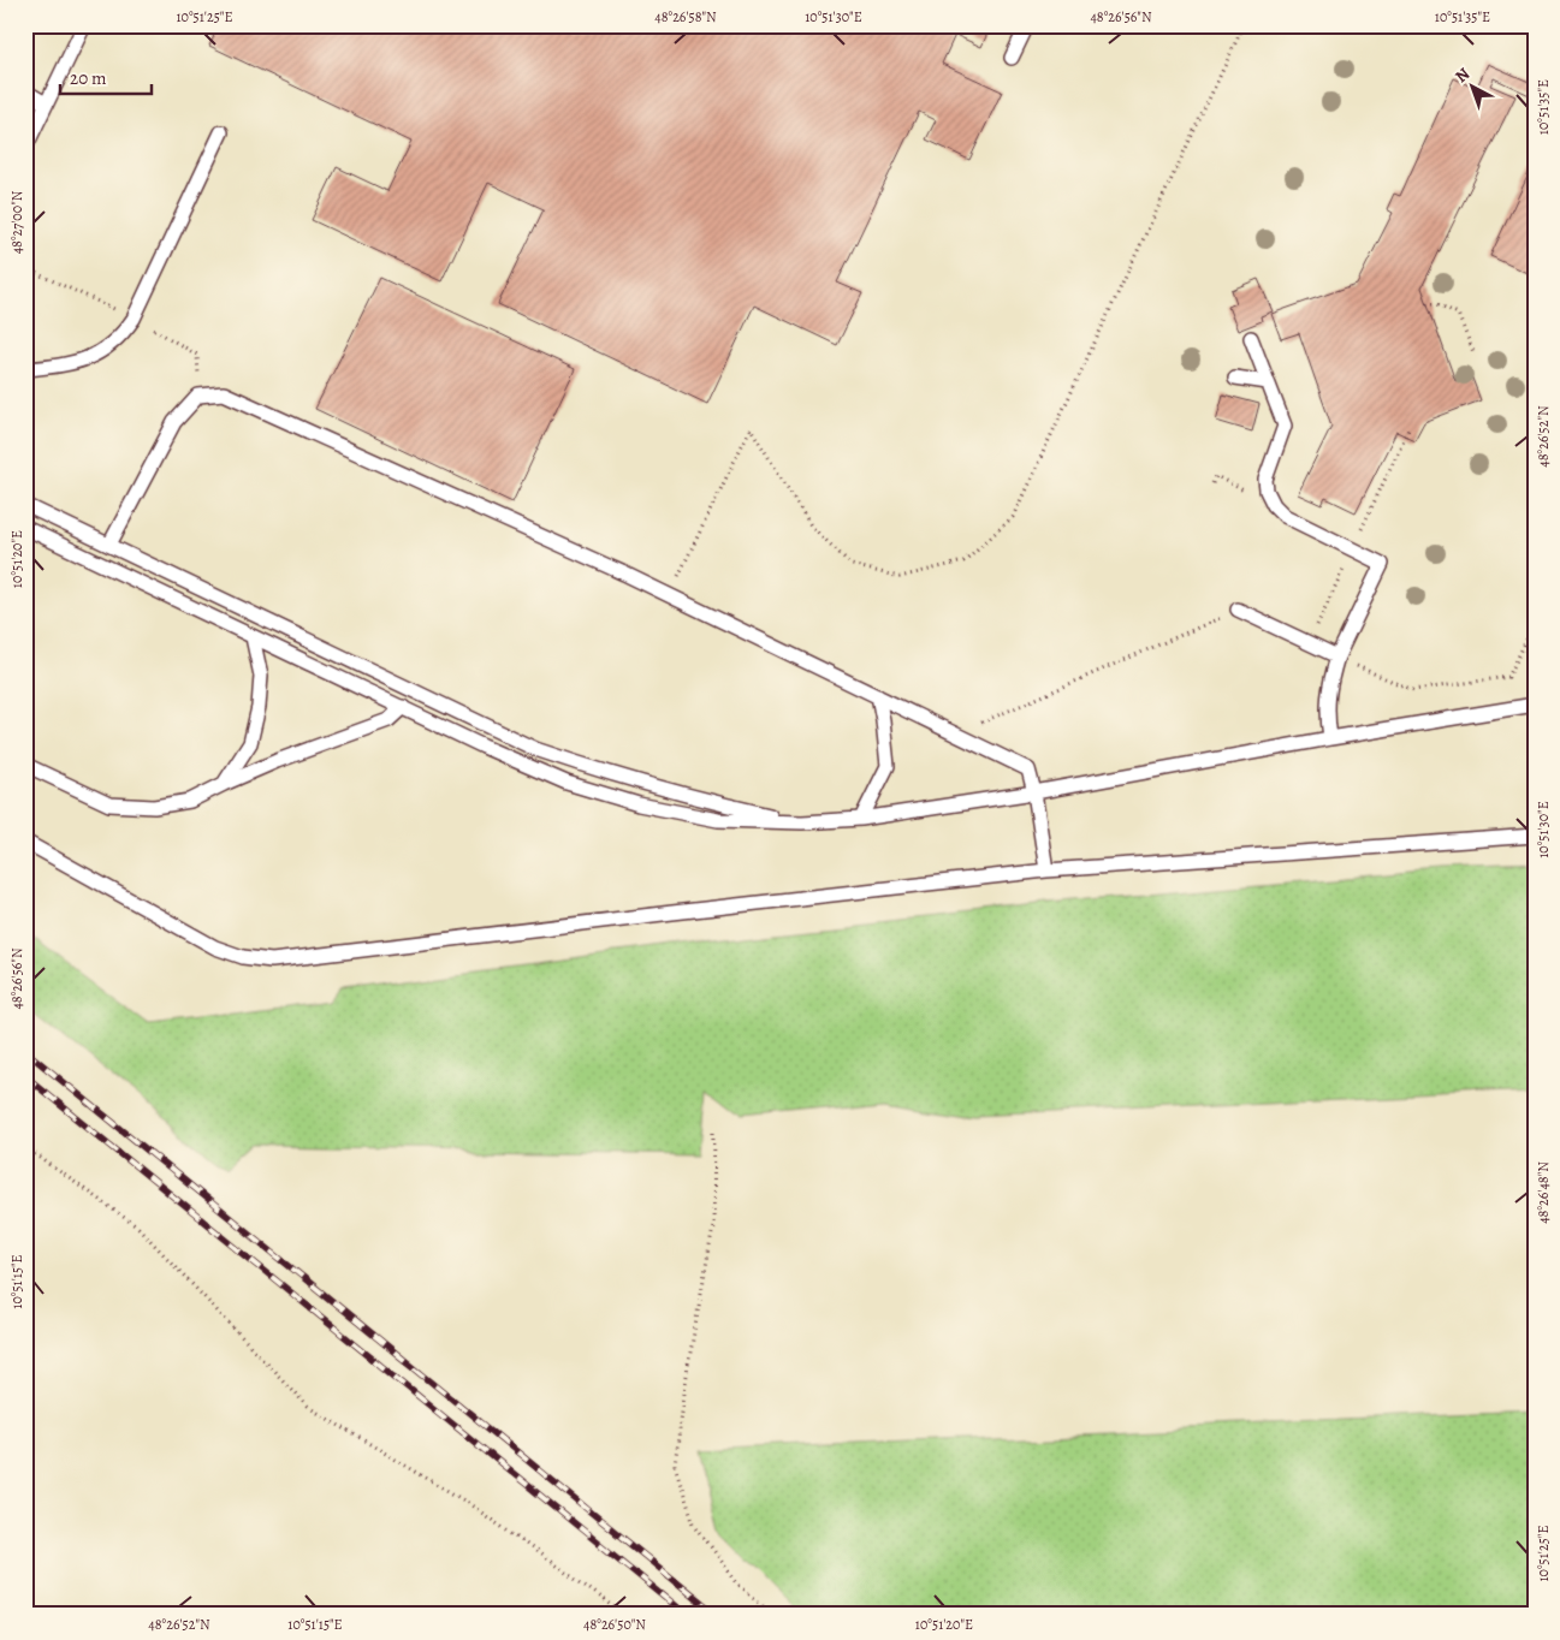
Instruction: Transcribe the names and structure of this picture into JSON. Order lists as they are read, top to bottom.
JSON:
{
  "scale_bar": "20 m",
  "north": "top left",
  "coordinates": [
    "10°51'25\"E",
    "48°26'58\"N",
    "10°51'30\"E",
    "48°26'56\"N",
    "10°51'35\"E",
    "48°27'00\"N",
    "48°26'52\"N",
    "10°51'20\"E",
    "48°26'48\"N",
    "10°51'15\"E",
    "48°26'50\"N"
  ]
}
